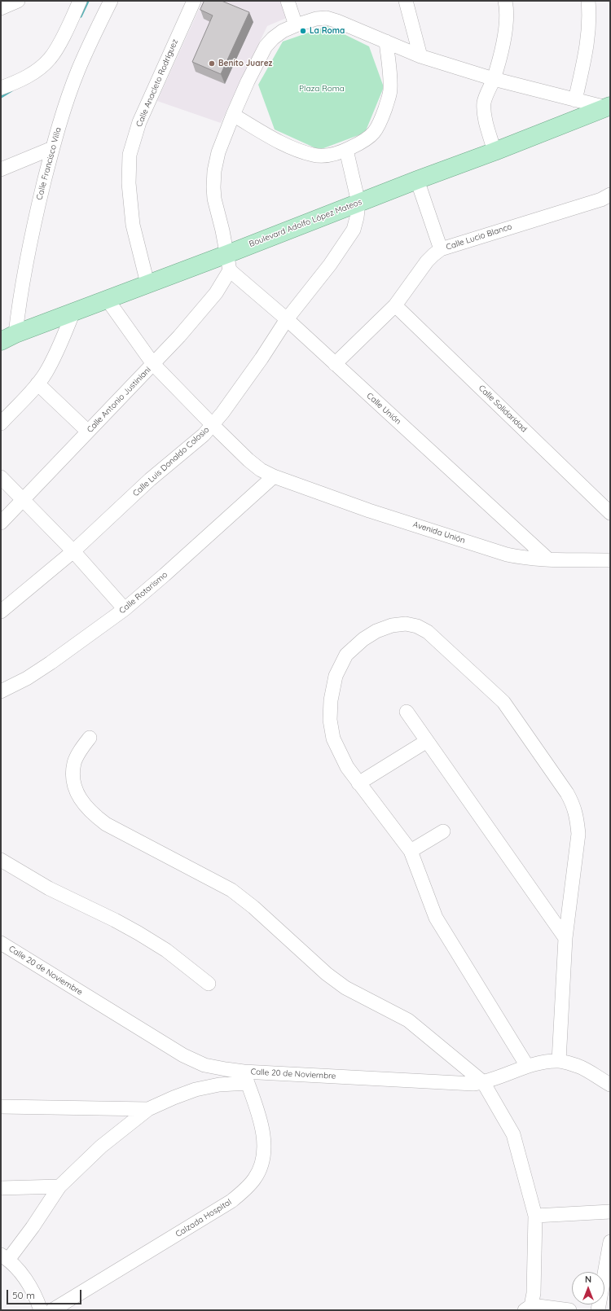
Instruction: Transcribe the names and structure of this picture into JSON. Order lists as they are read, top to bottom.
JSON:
{
  "streets": {
    "main road": ["Boulevard Adolfo López Mateos"],
    "street": [
      "Calle Anacleto Rodríguez",
      "Calle Francisco Villa",
      "Calle Lucio Blanco",
      "Calle Antonio Justiniani",
      "Calle Unión",
      "Calle Solidaridad",
      "Calle Luis Donaldo Colosio",
      "Avenida Unión",
      "Calle Rotarismo",
      "Calle 20 de Noviembre",
      "Calzada Hospital"
    ]
  },
  "crossings": [
    ["Calle Anacleto Rodríguez", "Boulevard Adolfo López Mateos"],
    ["Calle Francisco Villa", "Boulevard Adolfo López Mateos"],
    ["Boulevard Adolfo López Mateos", "Calle Antonio Justiniani"],
    ["Boulevard Adolfo López Mateos", "Calle Unión"],
    ["Boulevard Adolfo López Mateos", "Calle Luis Donaldo Colosio"],
    ["Boulevard Adolfo López Mateos", "Avenida Unión"],
    ["Calle Lucio Blanco", "Calle Unión"],
    ["Calle Lucio Blanco", "Calle Solidaridad"],
    ["Calle Antonio Justiniani", "Calle Unión"],
    ["Calle Antonio Justiniani", "Avenida Unión"],
    ["Calle Unión", "Calle Luis Donaldo Colosio"],
    ["Calle Unión", "Avenida Unión"],
    ["Calle Luis Donaldo Colosio", "Avenida Unión"],
    ["Avenida Unión", "Calle Rotarismo"],
    ["Calle 20 de Noviembre", "Calzada Hospital"]
  ],
  "parks": ["Plaza Roma"],
  "places": ["La Roma", "Benito Juarez"],
  "scale_bar": "50 m",
  "north": "top"
}
